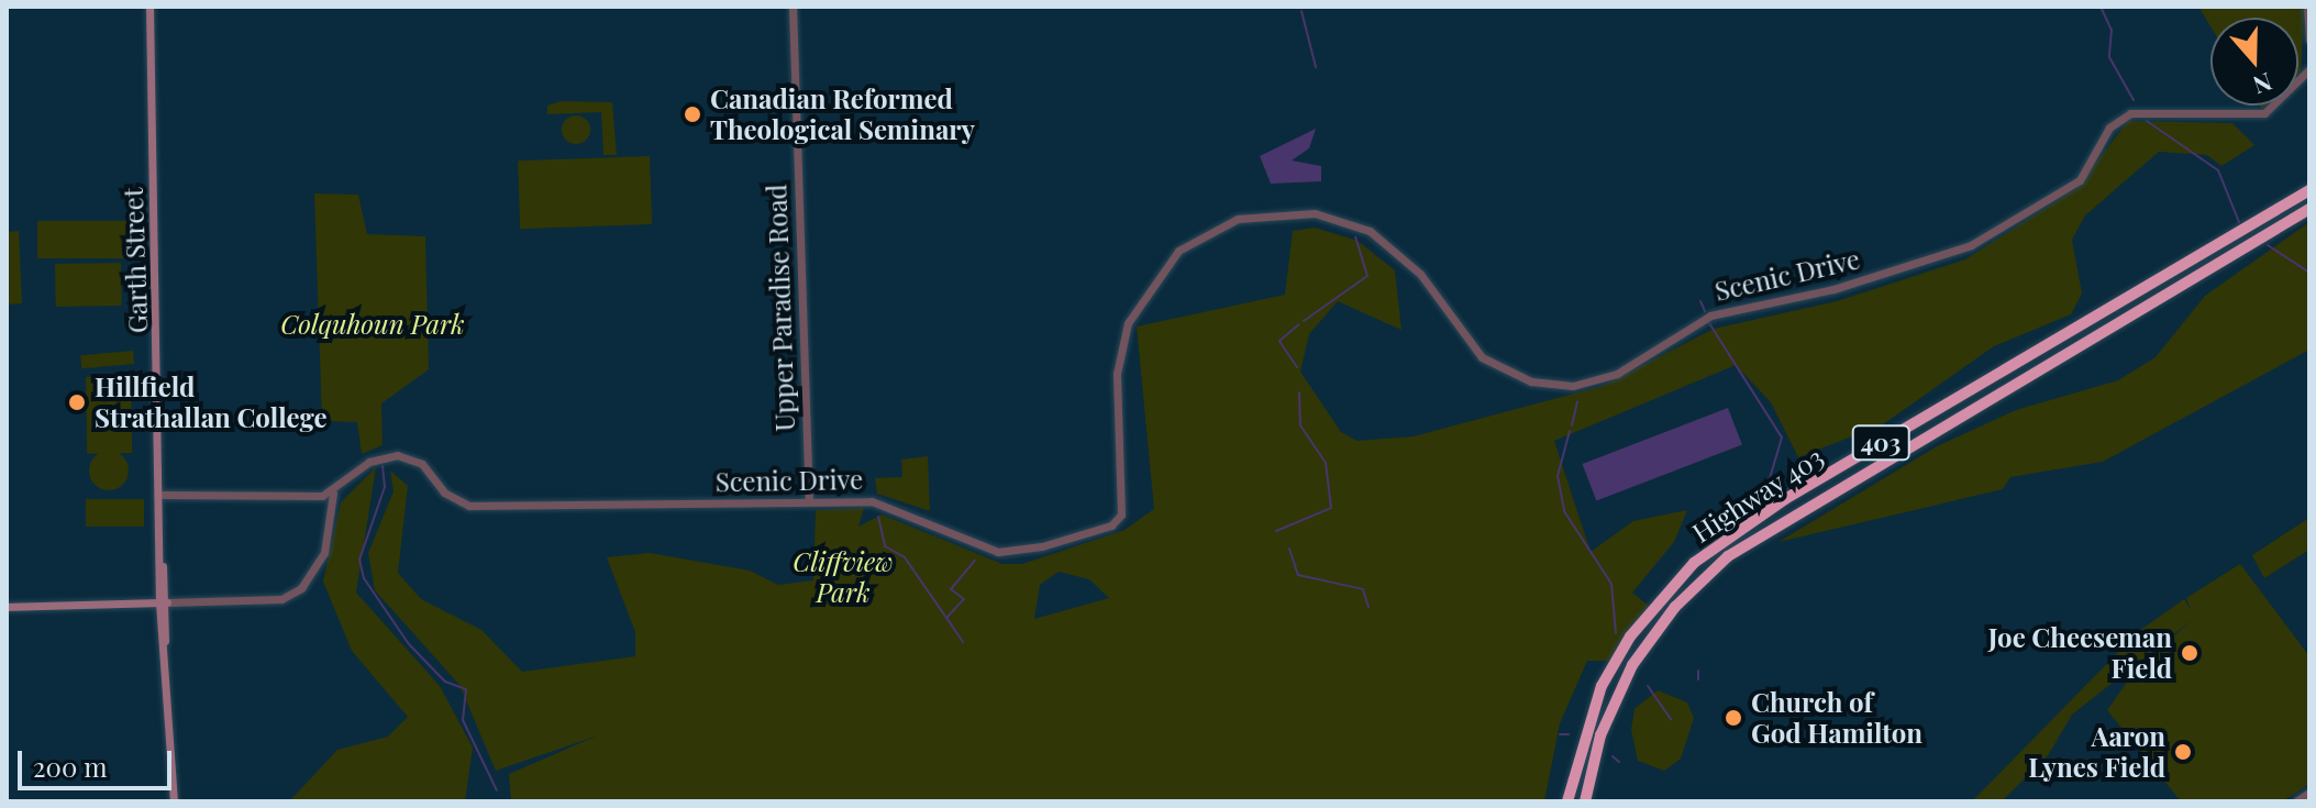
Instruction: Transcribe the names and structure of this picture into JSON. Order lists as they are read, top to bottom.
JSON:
{
  "streets": {
    "highway": ["403", "Highway 403"],
    "main road": ["Garth Street"],
    "street": ["Scenic Drive", "Upper Paradise Road"]
  },
  "crossings": [
    ["Scenic Drive", "Upper Paradise Road"]
  ],
  "parks": ["Colquhoun Park", "Cliffview Park"],
  "places": [
    "Canadian Reformed Theological Seminary",
    "Hillfield Strathallan College",
    "Joe Cheeseman Field",
    "Church of God Hamilton",
    "Aaron Lynes Field"
  ],
  "scale_bar": "200 m",
  "north": "bottom"
}
